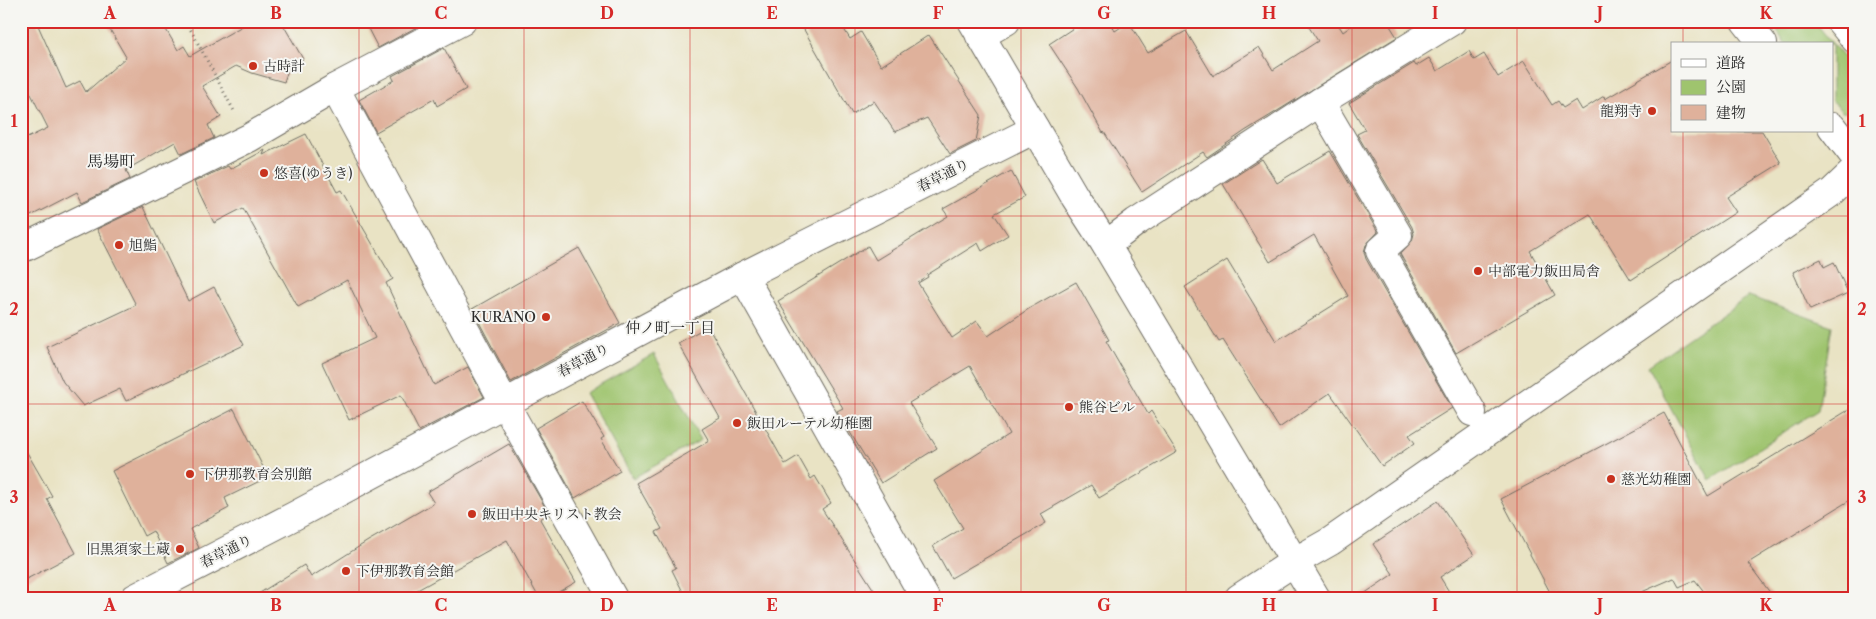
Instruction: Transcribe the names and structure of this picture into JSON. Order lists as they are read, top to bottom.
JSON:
{
  "streets": {
    "street": ["春草通り"]
  },
  "districts": ["馬場町", "仲ノ町一丁目"],
  "places": [
    "古時計",
    "龍翔寺",
    "悠喜(ゆうき)",
    "旭鮨",
    "中部電力飯田局舎",
    "KURANO",
    "熊谷ビル",
    "飯田ルーテル幼稚園",
    "下伊那教育会別館",
    "慈光幼稚園",
    "飯田中央キリスト教会",
    "旧黒須家土蔵",
    "下伊那教育会館"
  ],
  "legend": ["道路", "公園", "建物"],
  "grid": {
    "columns": [
      "A",
      "B",
      "C",
      "D",
      "E",
      "F",
      "G",
      "H",
      "I",
      "J",
      "K"
    ],
    "rows": ["1", "2", "3"]
  }
}
